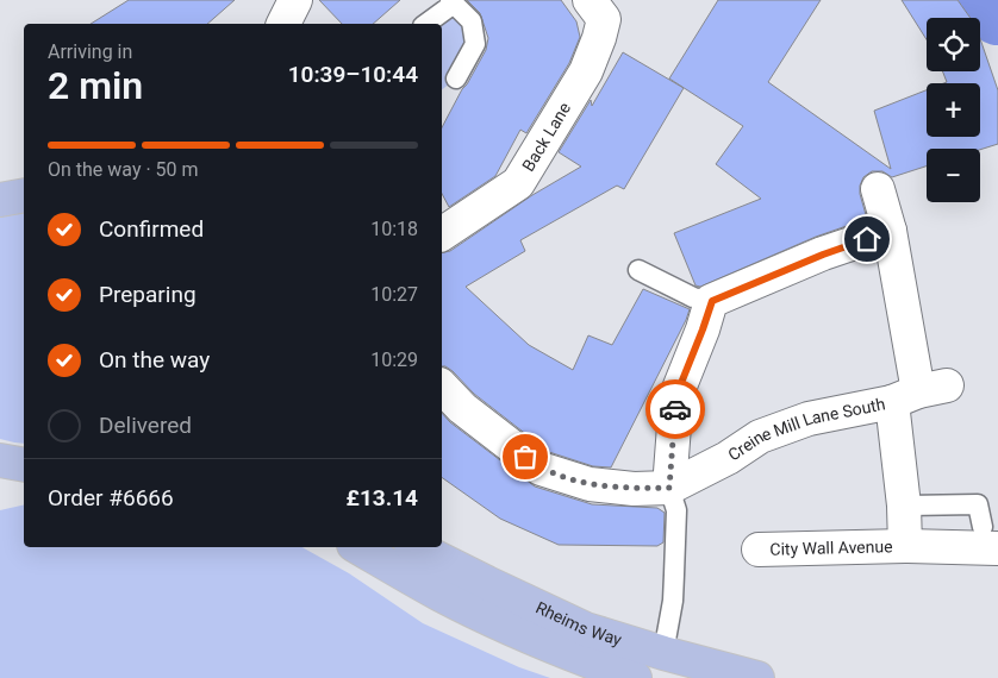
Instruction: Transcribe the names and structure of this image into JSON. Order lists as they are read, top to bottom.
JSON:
{
  "streets": {
    "main road": ["Rheims Way"],
    "street": ["Back Lane", "Creine Mill Lane South", "City Wall Avenue"]
  },
  "crossings": [
    ["Creine Mill Lane South", "City Wall Avenue"]
  ],
  "page": {
    "map_buttons": ["+", "−"],
    "heading": ["2 min", "Arriving in", "10:39–10:44"],
    "panel": ["Order #6666", "£13.14"],
    "bar": "On the way · 50 m",
    "list": [
      ["Confirmed", "10:18"],
      ["Preparing", "10:27"],
      ["On the way", "10:29"],
      "Delivered"
    ]
  }
}
